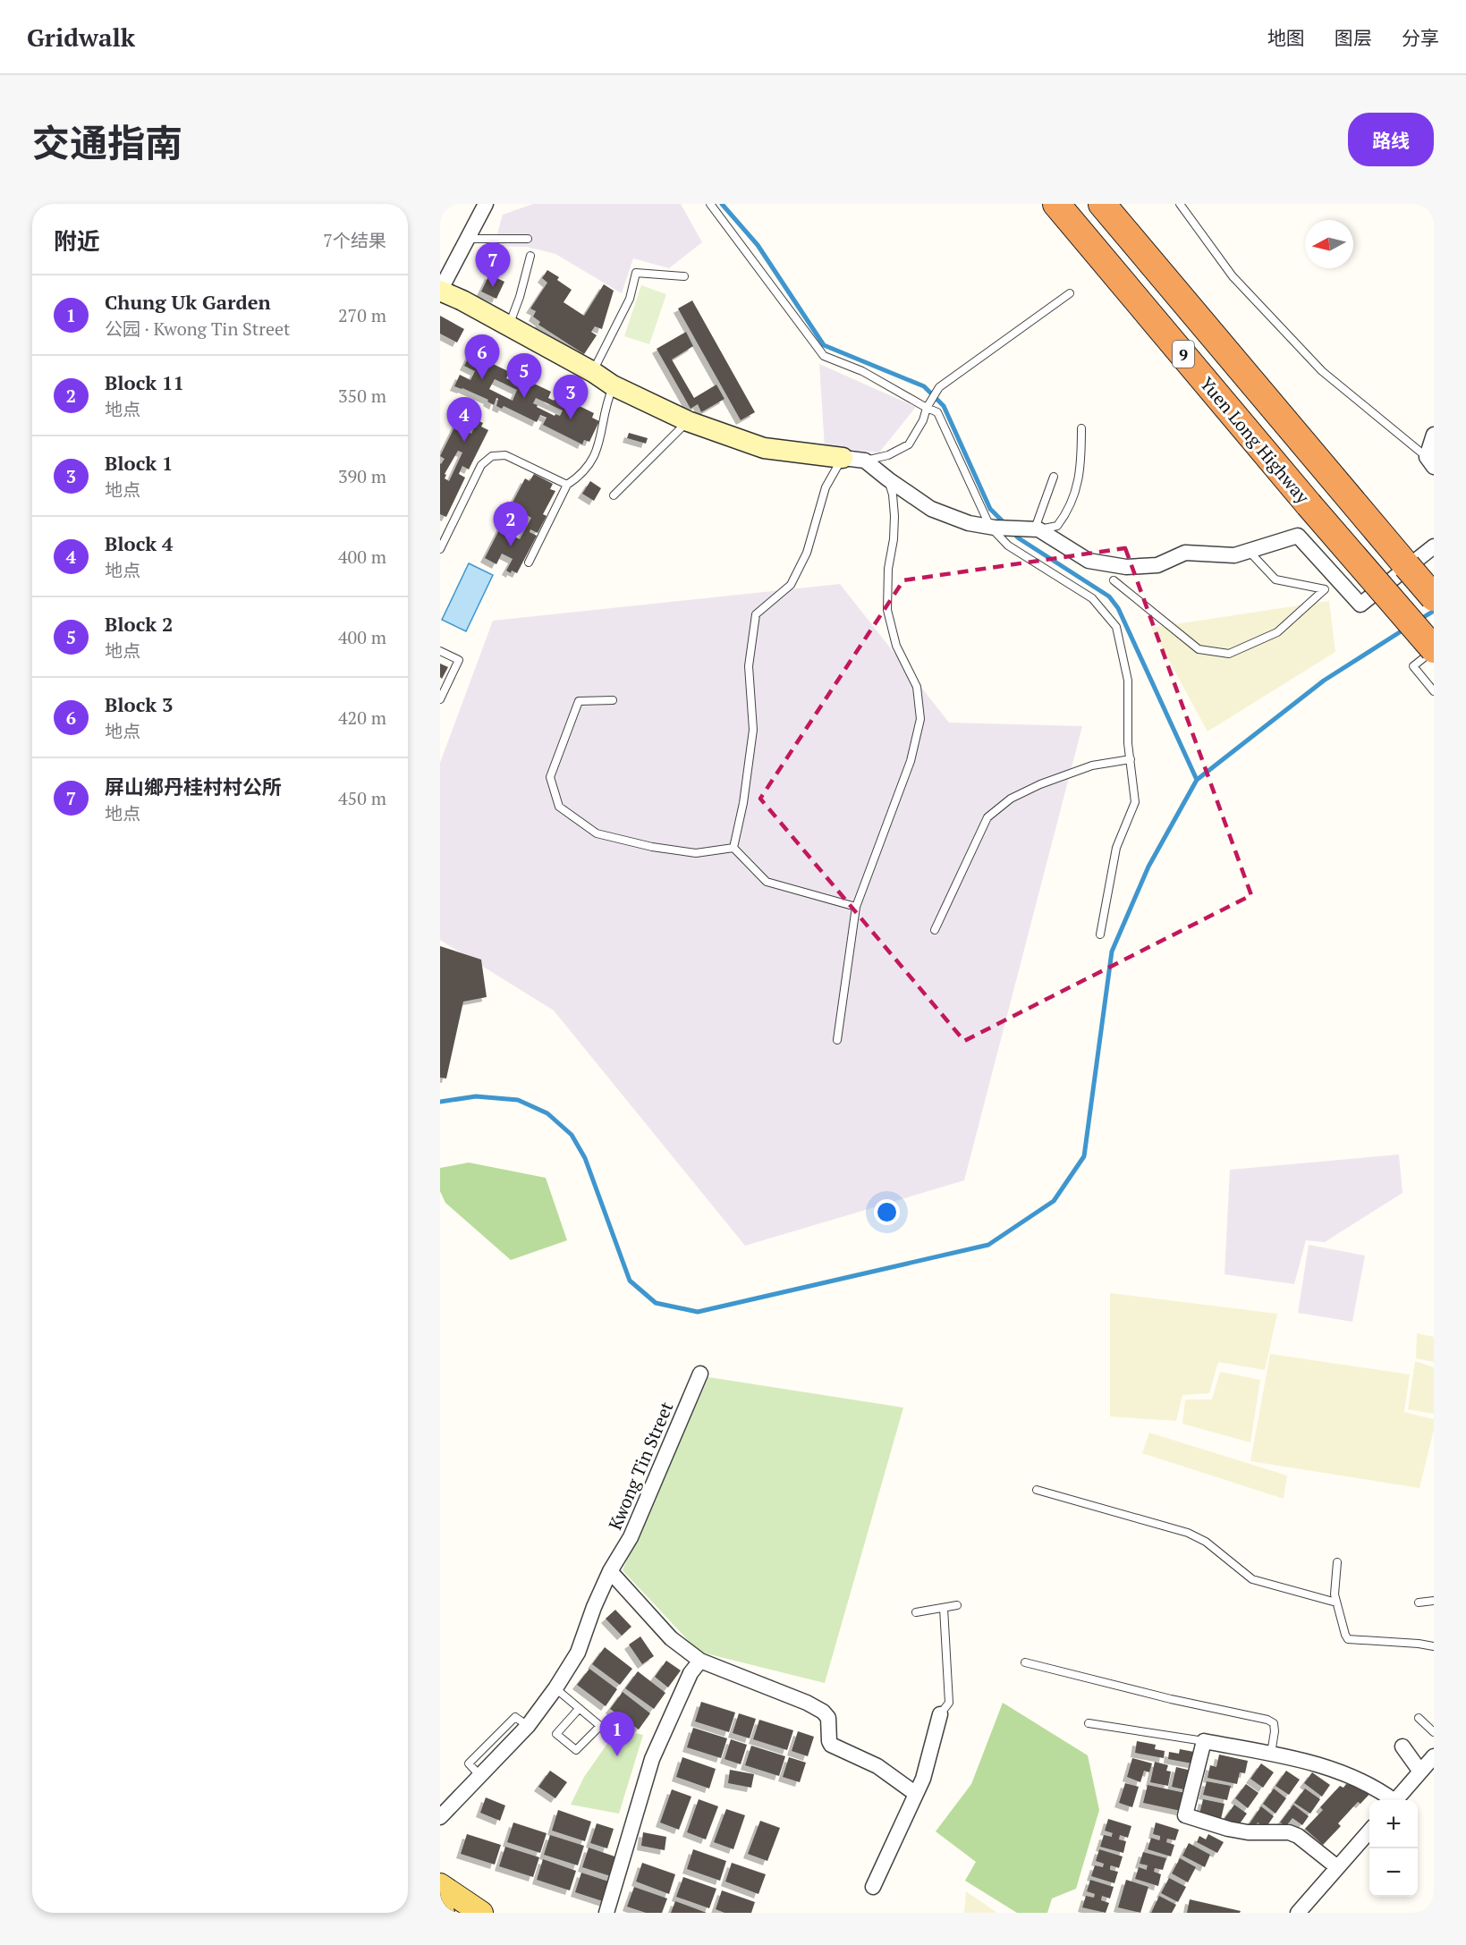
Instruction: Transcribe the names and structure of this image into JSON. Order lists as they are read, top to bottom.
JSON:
{
  "streets": {
    "highway": ["9", "Yuen Long Highway"],
    "street": ["Kwong Tin Street"]
  },
  "north": "left",
  "page": {
    "header": "Gridwalk",
    "nav": ["地图", "图层", "分享"],
    "title": "交通指南",
    "buttons": "路线",
    "heading": ["附近", "7个结果"],
    "pins": [
      "7",
      "6",
      "5",
      "3",
      "4",
      "2",
      "1"
    ],
    "list": [
      {
        "mark": "1",
        "name": "Chung Uk Garden",
        "note": "公园 · Kwong Tin Street",
        "value": "270 m"
      },
      {
        "mark": "2",
        "name": "Block 11",
        "note": "地点",
        "value": "350 m"
      },
      {
        "mark": "3",
        "name": "Block 1",
        "note": "地点",
        "value": "390 m"
      },
      {
        "mark": "4",
        "name": "Block 4",
        "note": "地点",
        "value": "400 m"
      },
      {
        "mark": "5",
        "name": "Block 2",
        "note": "地点",
        "value": "400 m"
      },
      {
        "mark": "6",
        "name": "Block 3",
        "note": "地点",
        "value": "420 m"
      },
      {
        "mark": "7",
        "name": "屏山鄉丹桂村村公所",
        "note": "地点",
        "value": "450 m"
      }
    ],
    "map_buttons": ["+", "−"]
  }
}
